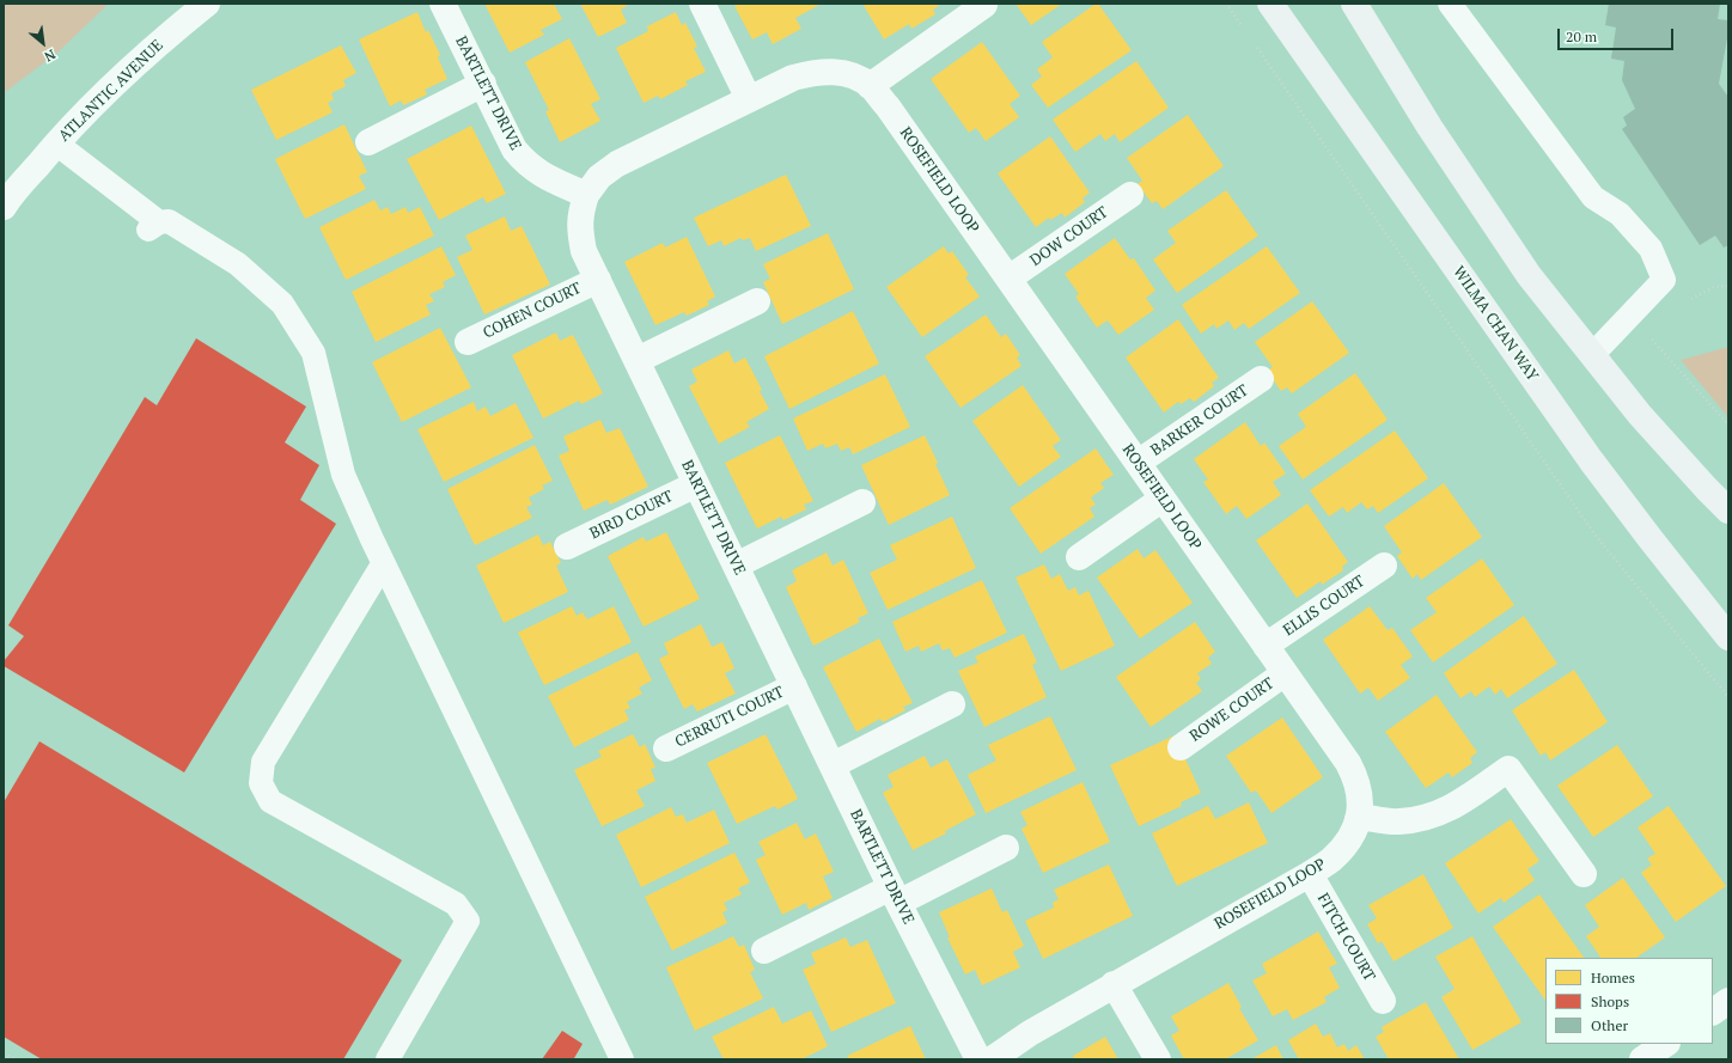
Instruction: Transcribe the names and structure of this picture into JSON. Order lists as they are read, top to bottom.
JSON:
{
  "streets": {
    "main road": ["WILMA CHAN WAY"],
    "street": [
      "ATLANTIC AVENUE",
      "BARTLETT DRIVE",
      "ROSEFIELD LOOP",
      "DOW COURT",
      "COHEN COURT",
      "BARKER COURT",
      "BIRD COURT",
      "ELLIS COURT",
      "ROWE COURT",
      "CERRUTI COURT",
      "FITCH COURT"
    ]
  },
  "crossings": [
    ["BARTLETT DRIVE", "ROSEFIELD LOOP"],
    ["BARTLETT DRIVE", "COHEN COURT"],
    ["BARTLETT DRIVE", "BIRD COURT"],
    ["BARTLETT DRIVE", "CERRUTI COURT"],
    ["ROSEFIELD LOOP", "DOW COURT"],
    ["ROSEFIELD LOOP", "BARKER COURT"],
    ["ROSEFIELD LOOP", "ELLIS COURT"],
    ["ROSEFIELD LOOP", "ROWE COURT"],
    ["ROSEFIELD LOOP", "FITCH COURT"]
  ],
  "legend": ["Homes", "Shops", "Other"],
  "scale_bar": "20 m",
  "north": "bottom right"
}
